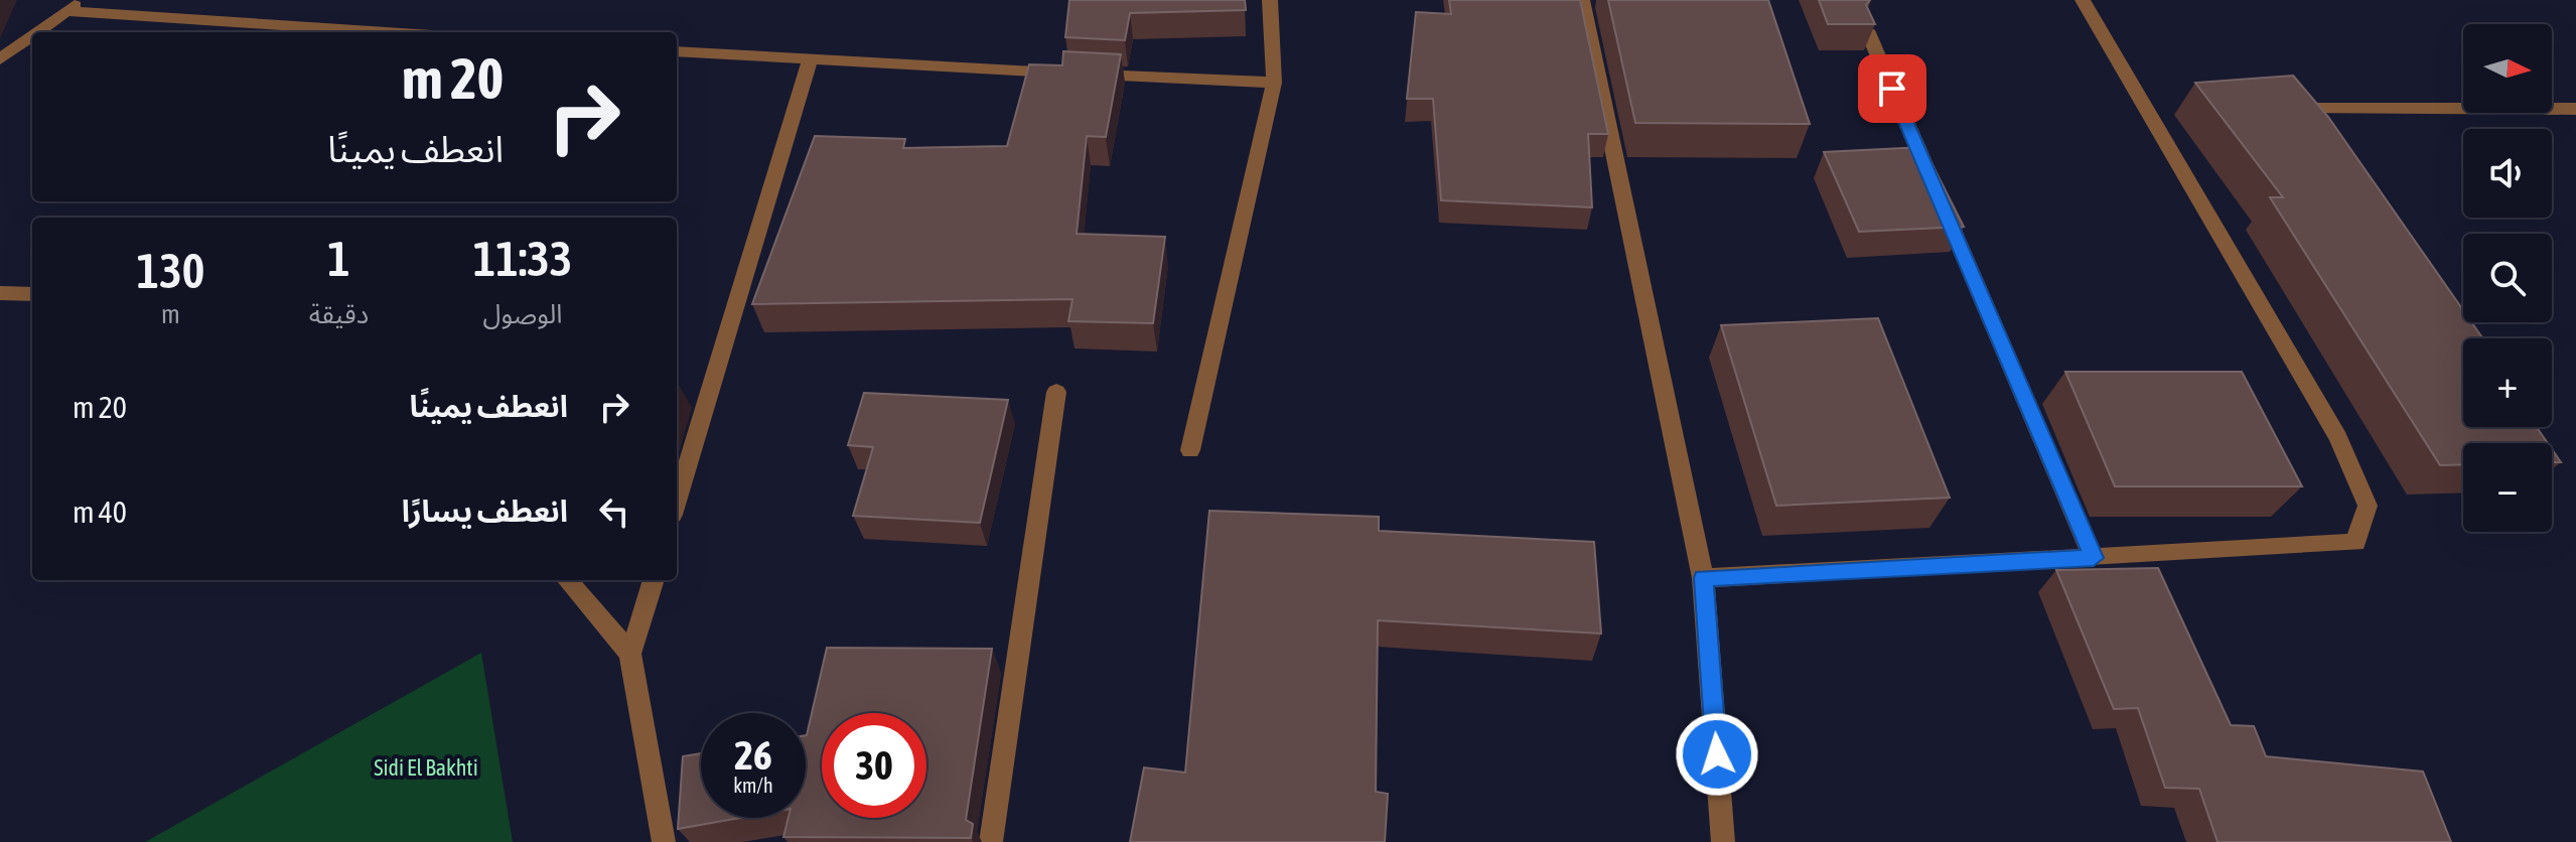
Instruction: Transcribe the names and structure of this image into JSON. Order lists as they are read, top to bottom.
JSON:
{
  "parks": ["Sidi El Bakhti"],
  "north": "right",
  "page": {
    "map_buttons": ["+", "−"],
    "turn": ["20 m", "انعطف يمينًا"],
    "eta": [
      "11:33",
      "الوصول",
      "1",
      "دقيقة",
      "130",
      "m"
    ],
    "list": [
      {
        "name": "انعطف يمينًا",
        "value": "20 m"
      },
      {
        "name": "انعطف يسارًا",
        "value": "40 m"
      }
    ],
    "speed": "26 km/h",
    "limit": "30"
  }
}
